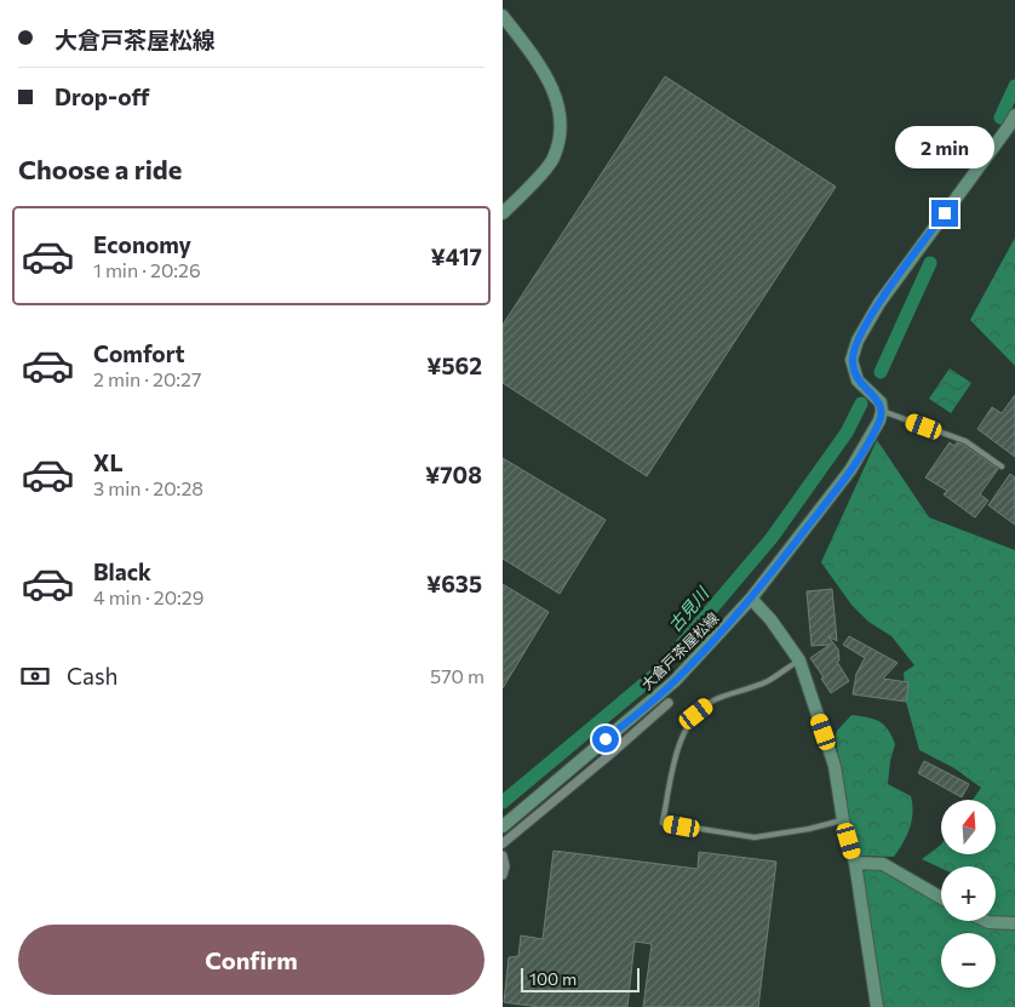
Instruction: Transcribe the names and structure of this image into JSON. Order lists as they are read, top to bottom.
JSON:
{
  "streets": {
    "street": ["大倉戸茶屋松線"]
  },
  "water": ["古見川"],
  "scale_bar": "100 m",
  "north": "top",
  "page": {
    "banner": ["大倉戸茶屋松線", "Drop-off"],
    "bubble": "2 min",
    "heading": "Choose a ride",
    "list": [
      {
        "name": "Economy",
        "note": "1 min · 20:26",
        "value": "¥417"
      },
      {
        "name": "Comfort",
        "note": "2 min · 20:27",
        "value": "¥562"
      },
      {
        "name": "XL",
        "note": "3 min · 20:28",
        "value": "¥708"
      },
      {
        "name": "Black",
        "note": "4 min · 20:29",
        "value": "¥635"
      }
    ],
    "pay": ["Cash", "570 m"],
    "map_buttons": ["+", "−"],
    "buttons": "Confirm",
    "scale": "100 m"
  }
}
